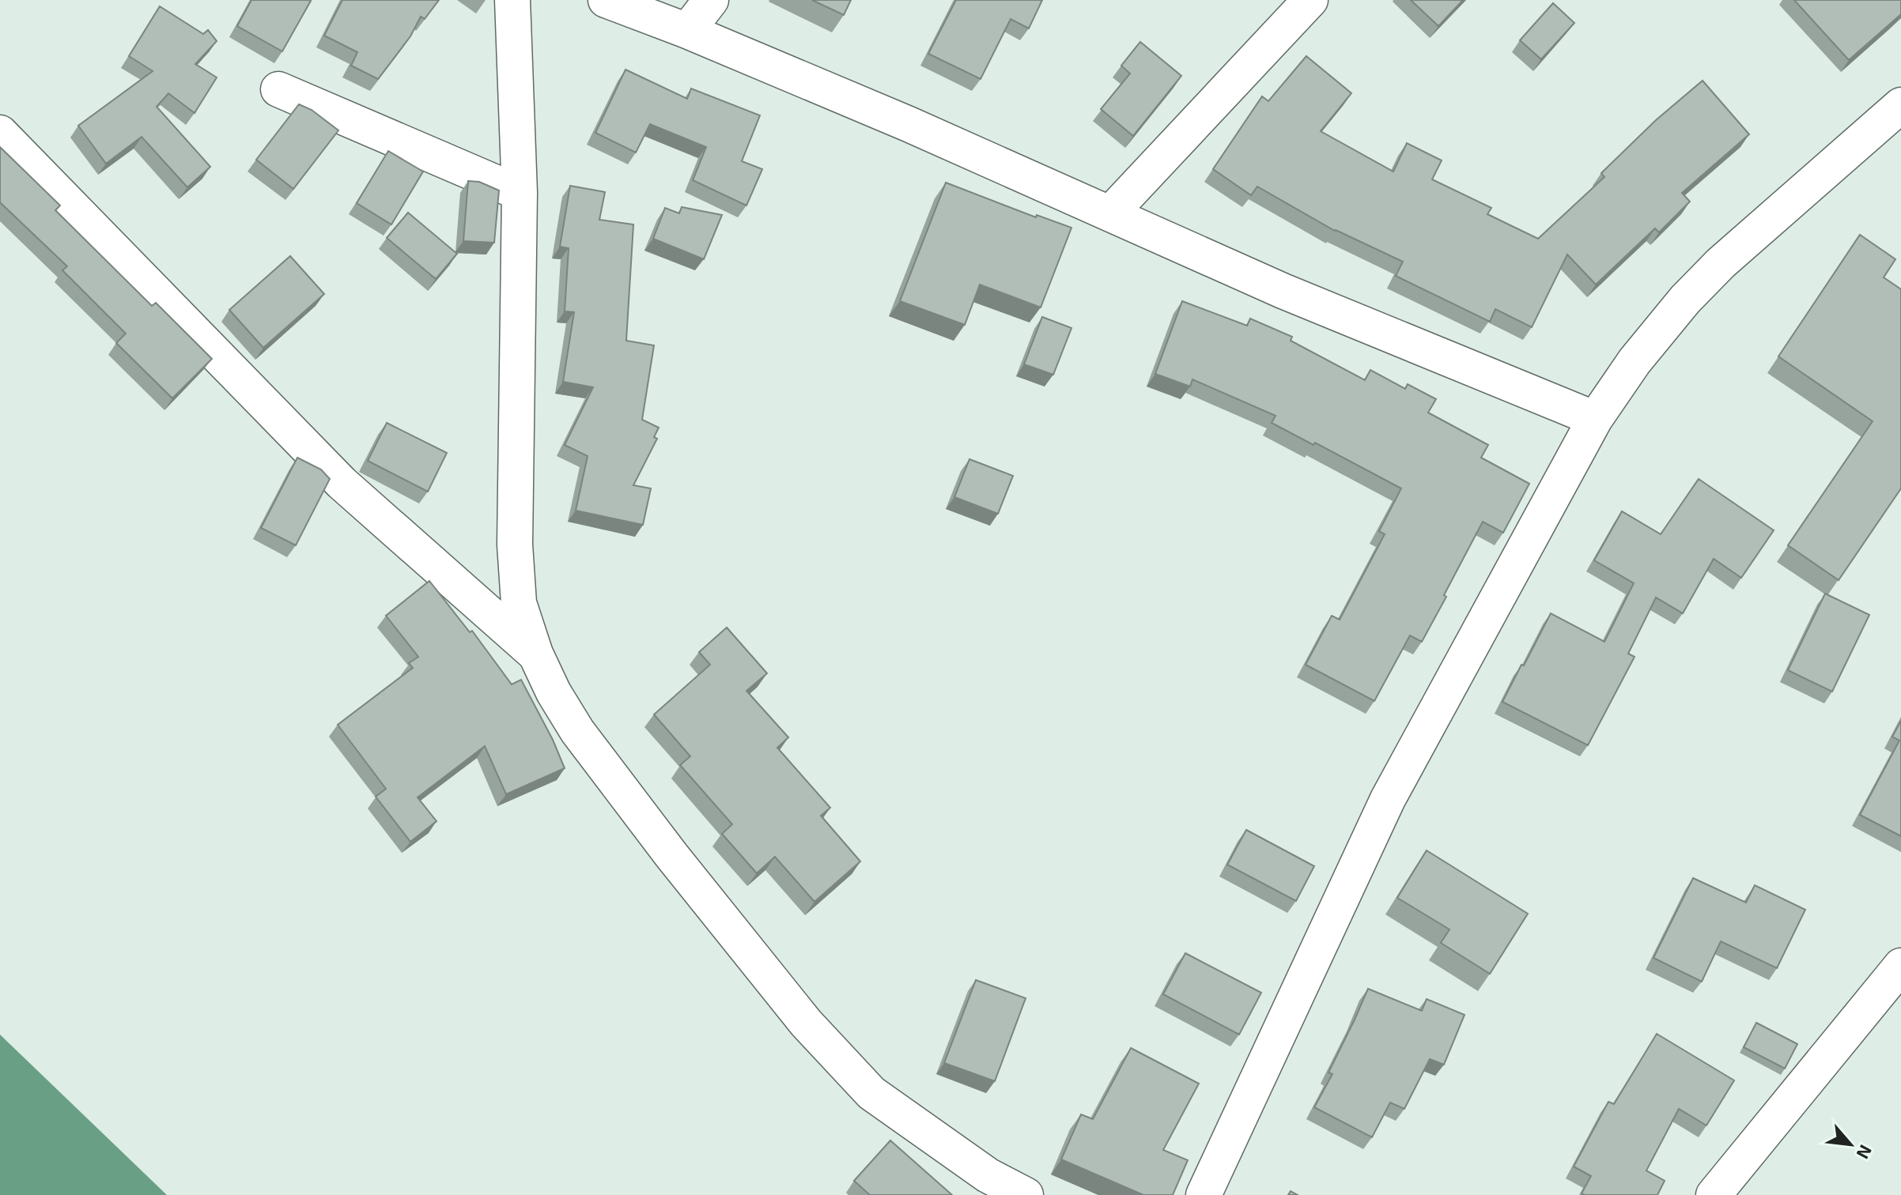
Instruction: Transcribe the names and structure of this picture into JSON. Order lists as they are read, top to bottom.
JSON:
{
  "north": "bottom right"
}
